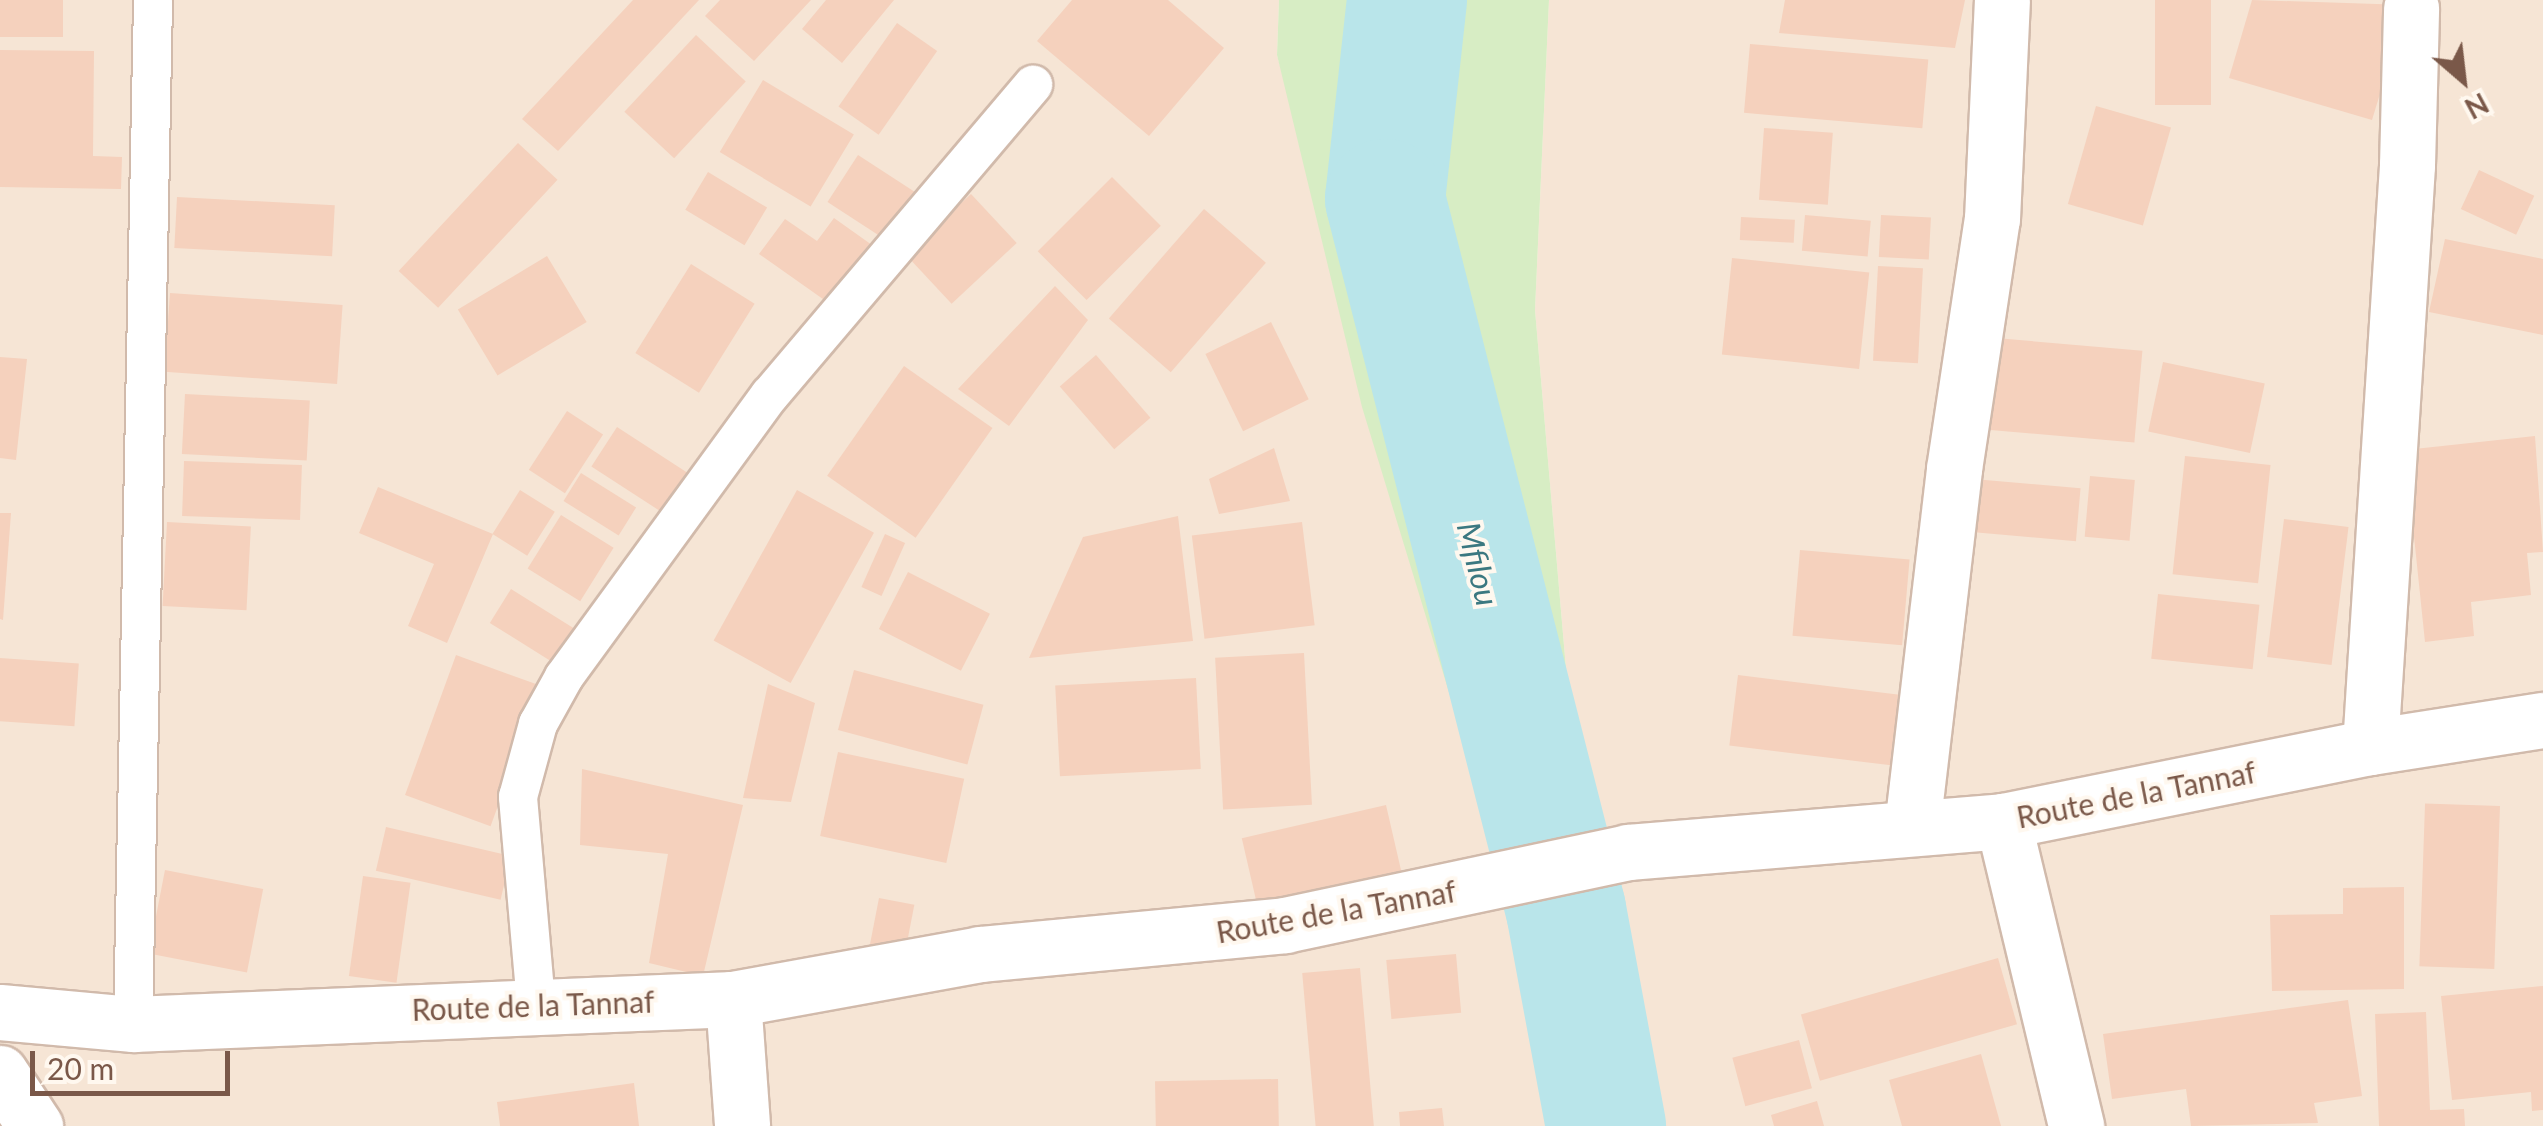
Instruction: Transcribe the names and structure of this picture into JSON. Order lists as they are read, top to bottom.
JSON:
{
  "streets": {
    "street": ["Route de la Tannaf"]
  },
  "water": ["Mfilou"],
  "scale_bar": "20 m",
  "north": "bottom right"
}
